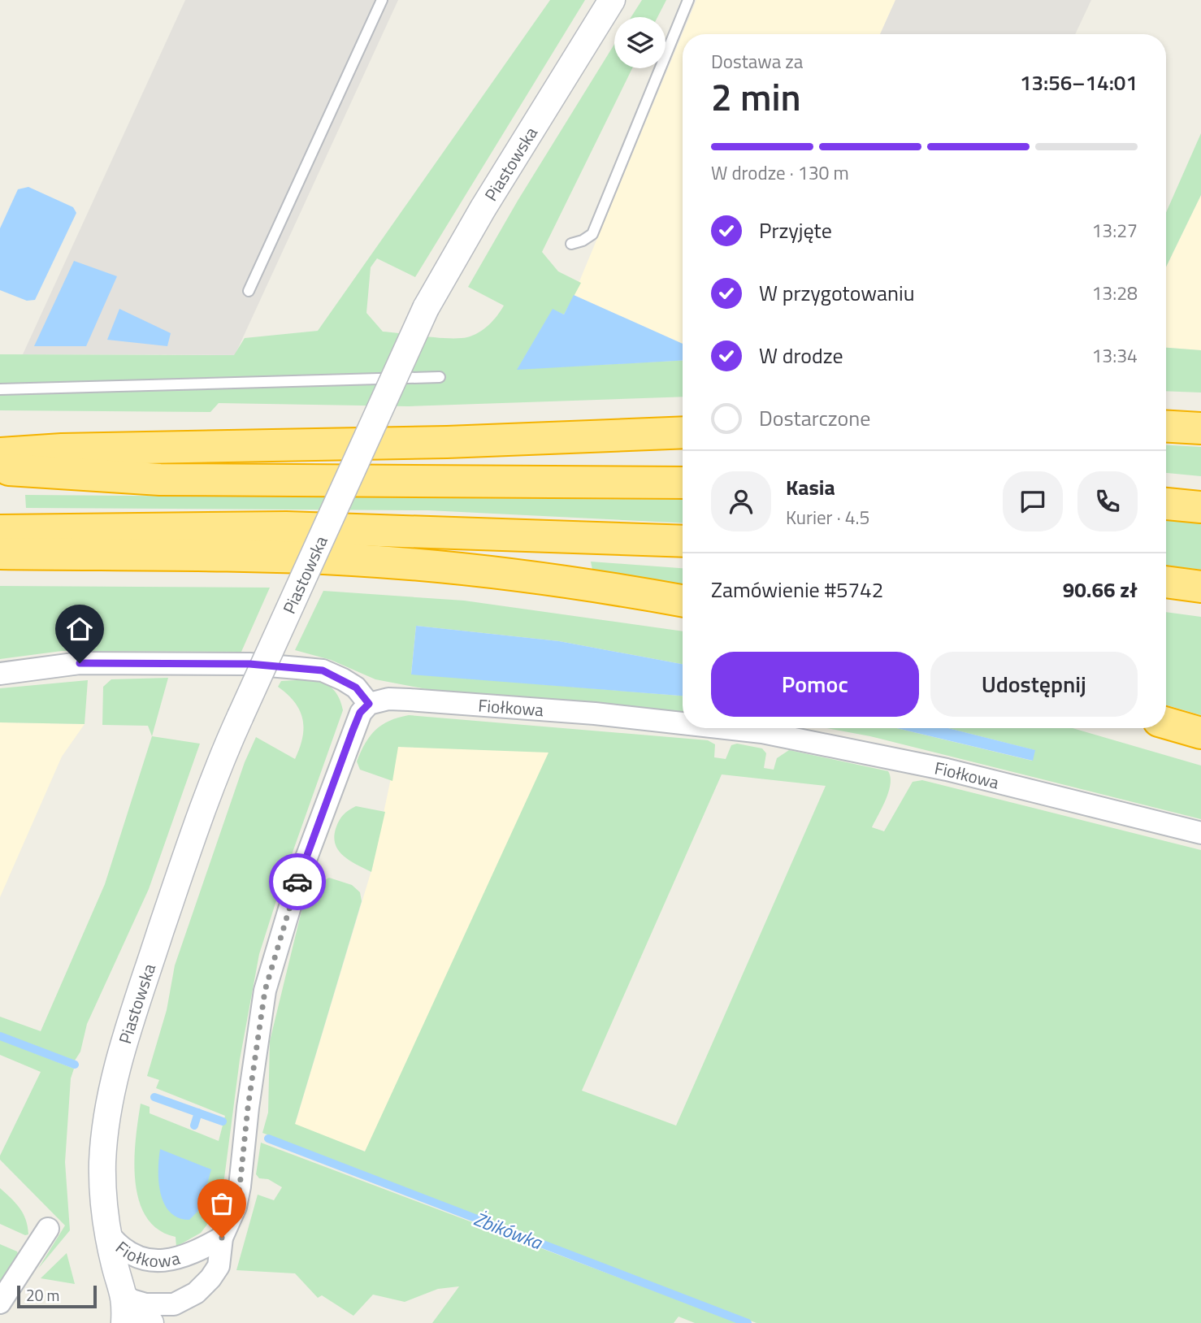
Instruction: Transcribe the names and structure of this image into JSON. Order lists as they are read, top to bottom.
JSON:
{
  "streets": {
    "street": ["Piastowska", "Fiołkowa"]
  },
  "crossings": [
    ["Piastowska", "Fiołkowa"]
  ],
  "water": ["Żbikówka"],
  "scale_bar": "20 m",
  "page": {
    "heading": ["2 min", "Dostawa za", "13:56–14:01"],
    "panel": [
      "Kasia",
      "Kurier · 4.5",
      "Zamówienie #5742",
      "90.66 zł"
    ],
    "bar": "W drodze · 130 m",
    "list": [
      ["Przyjęte", "13:27"],
      ["W przygotowaniu", "13:28"],
      ["W drodze", "13:34"],
      "Dostarczone"
    ],
    "buttons": ["Pomoc", "Udostępnij"],
    "scale": "20 m"
  }
}
